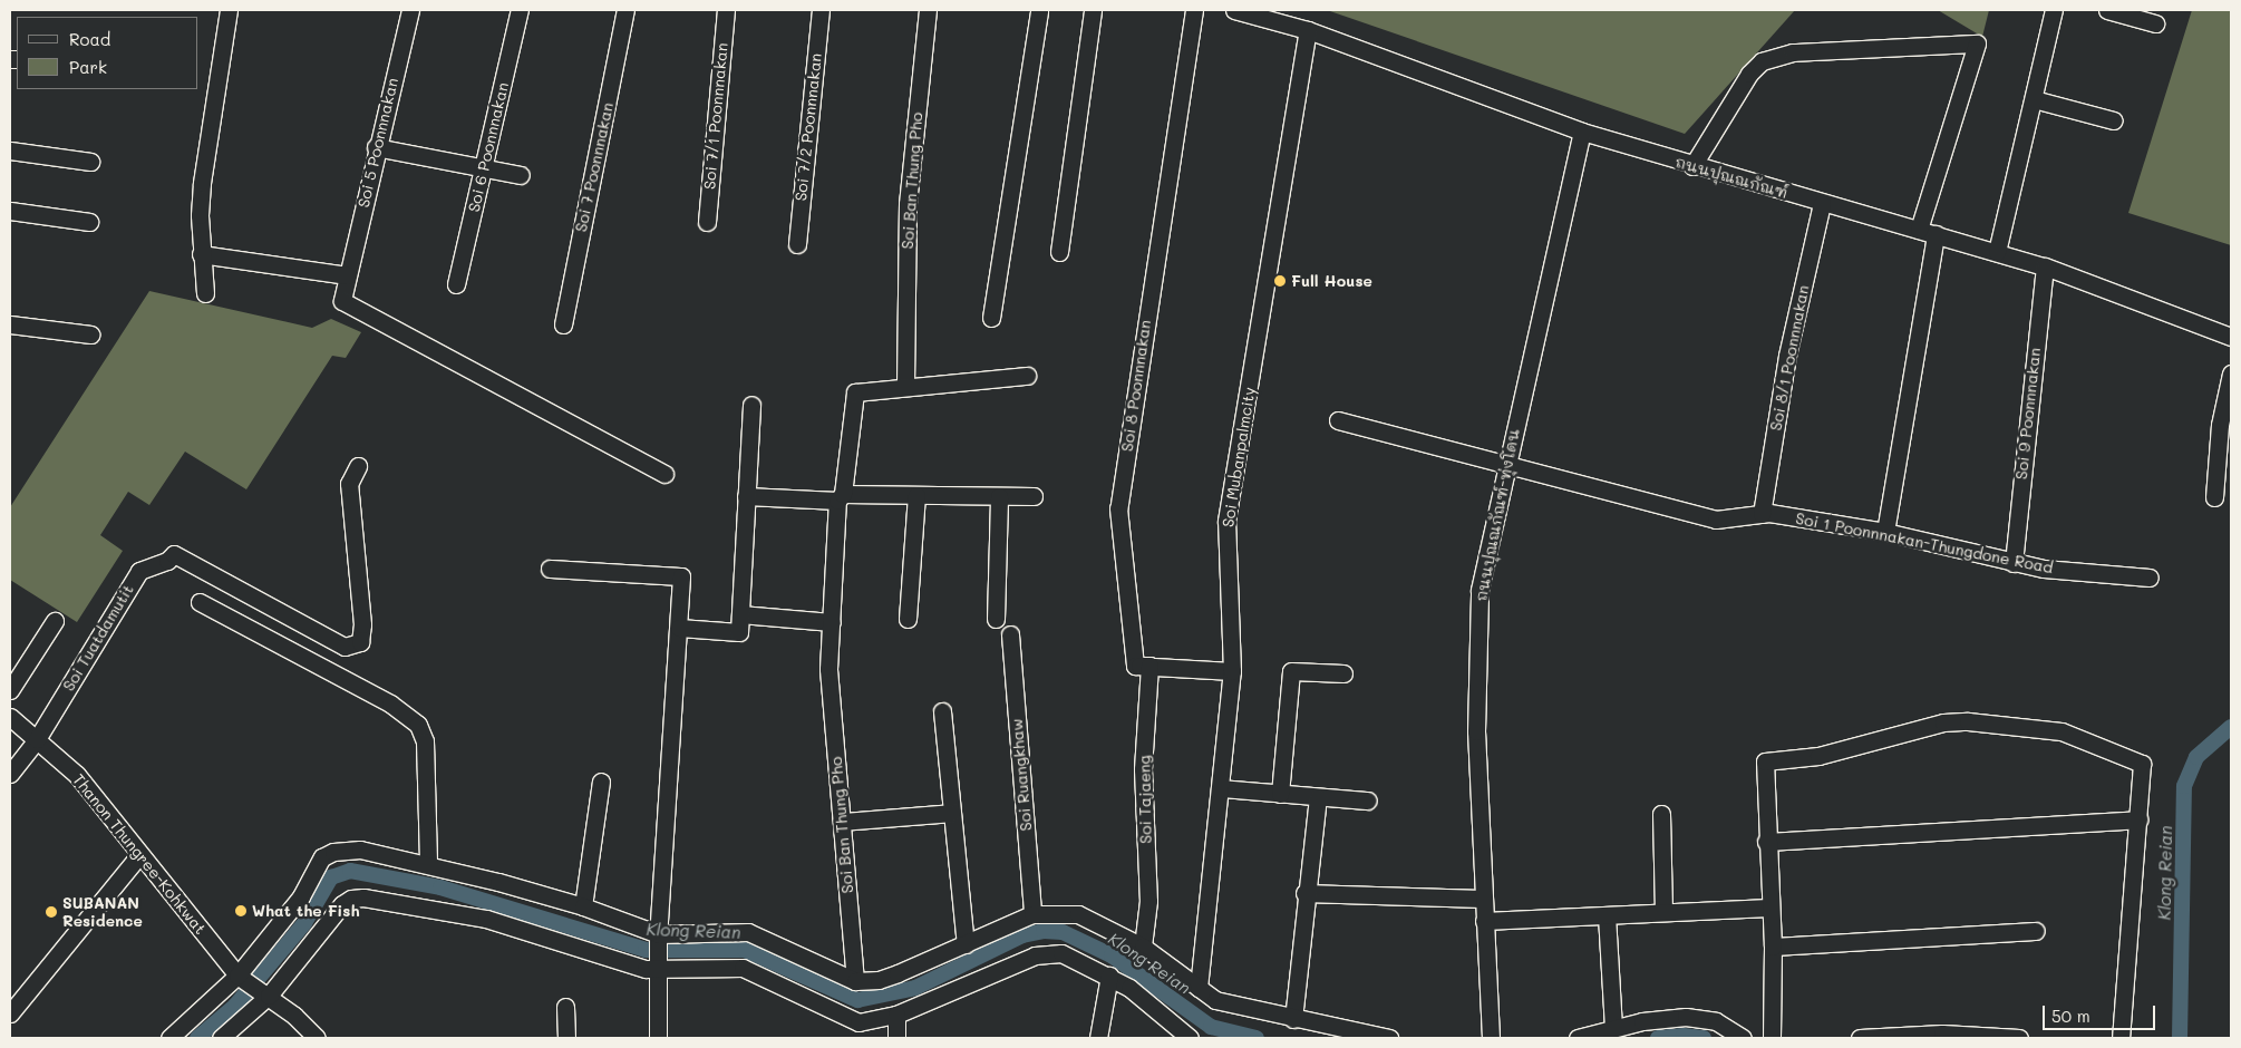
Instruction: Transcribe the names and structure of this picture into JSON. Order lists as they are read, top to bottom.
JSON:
{
  "streets": {
    "street": [
      "Soi 7/1 Poonnnakan",
      "Soi 7/2 Poonnnakan",
      "Soi 5 Poonnnakan",
      "Soi 6 Poonnnakan",
      "Soi 7 Poonnnakan",
      "ถนนปุณณกัณฑ์",
      "Soi Ban Thung Pho",
      "Soi 8/1 Poonnnakan",
      "Soi 8 Poonnnakan",
      "Soi 9 Poonnnakan",
      "Soi Mubanpalmcity",
      "ถนนปุณณกัณฑ์-ทุ่งโดน",
      "Soi 1 Poonnnakan-Thungdone Road",
      "Soi Tuatdamutit",
      "Soi Ruangkhaw",
      "Soi Tajaeng",
      "Thanon Thungree-Kohkwat"
    ]
  },
  "crossings": [
    ["ถนนปุณณกัณฑ์", "Soi 8/1 Poonnnakan"],
    ["ถนนปุณณกัณฑ์", "Soi 9 Poonnnakan"],
    ["ถนนปุณณกัณฑ์", "Soi Mubanpalmcity"],
    ["ถนนปุณณกัณฑ์", "ถนนปุณณกัณฑ์-ทุ่งโดน"],
    ["Soi 8/1 Poonnnakan", "Soi 1 Poonnnakan-Thungdone Road"],
    ["Soi 8 Poonnnakan", "Soi Tajaeng"],
    ["Soi 9 Poonnnakan", "Soi 1 Poonnnakan-Thungdone Road"],
    ["ถนนปุณณกัณฑ์-ทุ่งโดน", "Soi 1 Poonnnakan-Thungdone Road"],
    ["Soi Tuatdamutit", "Thanon Thungree-Kohkwat"]
  ],
  "water": ["Klong Reian"],
  "places": ["Full House", "What the Fish", "SUBANAN Residence"],
  "legend": ["Road", "Park"],
  "scale_bar": "50 m"
}
